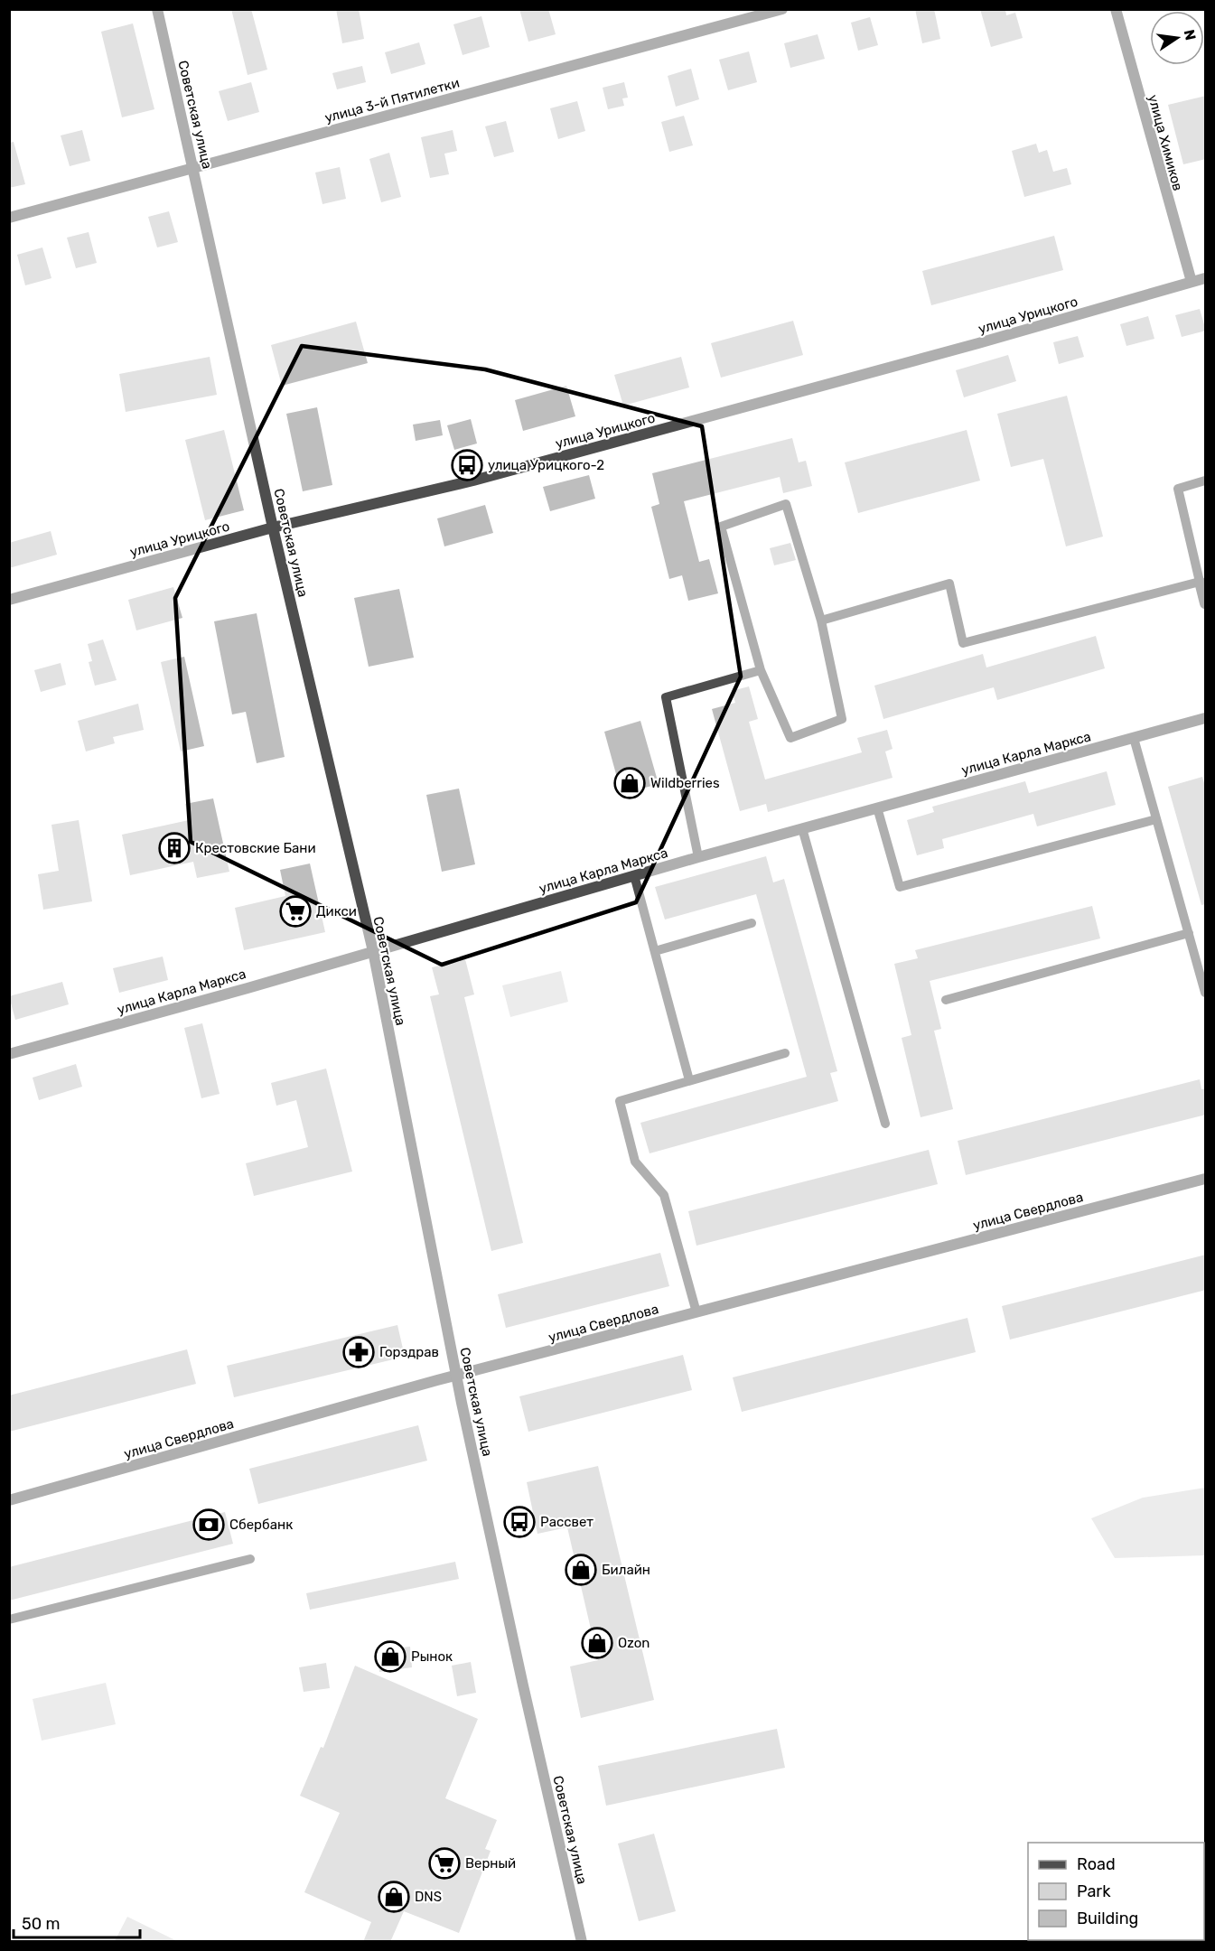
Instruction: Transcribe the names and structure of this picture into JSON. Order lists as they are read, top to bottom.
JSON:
{
  "streets": {
    "street": [
      "улица 3-й Пятилетки",
      "Советская улица",
      "улица Химиков",
      "улица Урицкого",
      "улица Карла Маркса",
      "улица Свердлова"
    ]
  },
  "crossings": [
    ["улица 3-й Пятилетки", "Советская улица"],
    ["Советская улица", "улица Урицкого"],
    ["Советская улица", "улица Карла Маркса"],
    ["Советская улица", "улица Свердлова"],
    ["улица Химиков", "улица Урицкого"]
  ],
  "places": {
    "bus stop": ["улица Урицкого-2", "Рассвет"],
    "shop": [
      "Wildberries",
      "Билайн",
      "Ozon",
      "Рынок",
      "DNS"
    ],
    "building": ["Крестовские Бани"],
    "supermarket": ["Дикси", "Верный"],
    "pharmacy": ["Горздрав"],
    "bank": ["Сбербанк"]
  },
  "legend": ["Road", "Park", "Building"],
  "scale_bar": "50 m",
  "north": "right"
}
